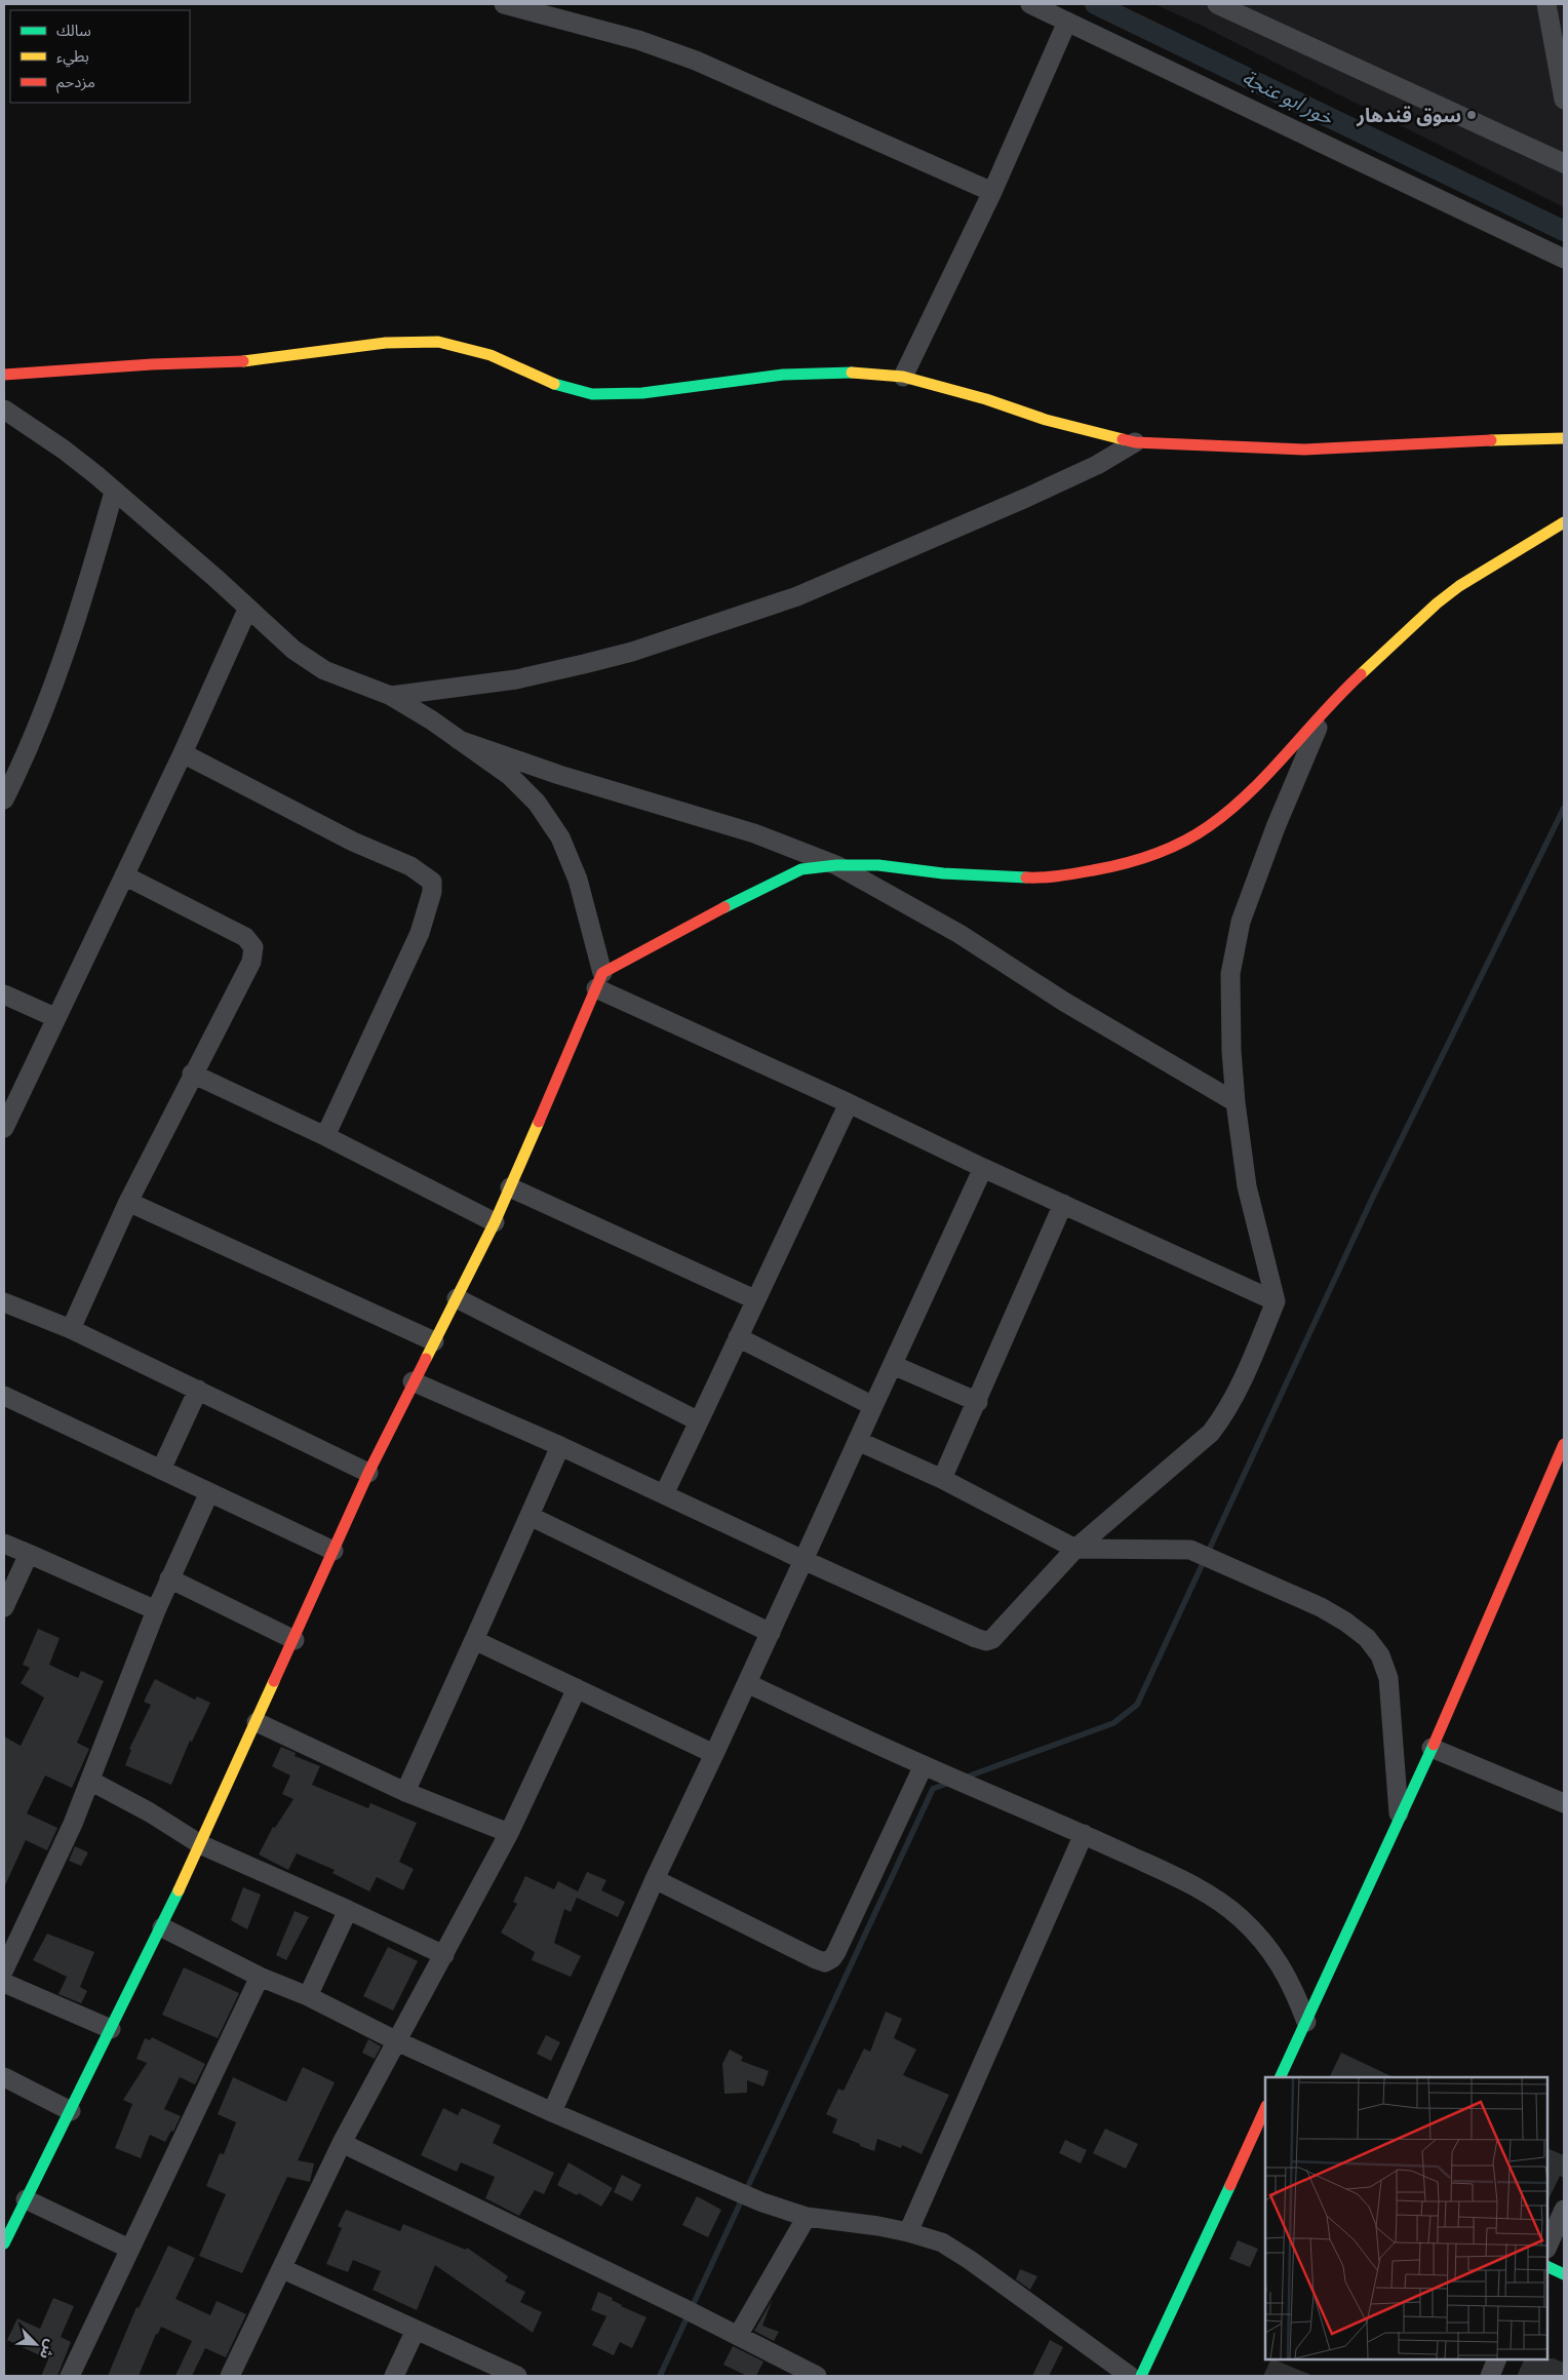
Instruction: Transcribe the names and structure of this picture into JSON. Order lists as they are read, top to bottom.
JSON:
{
  "water": ["خور ابو عنجة"],
  "places": ["سوق قندهار"],
  "legend": ["سالك", "بطيء", "مزدحم"],
  "north": "bottom right"
}
